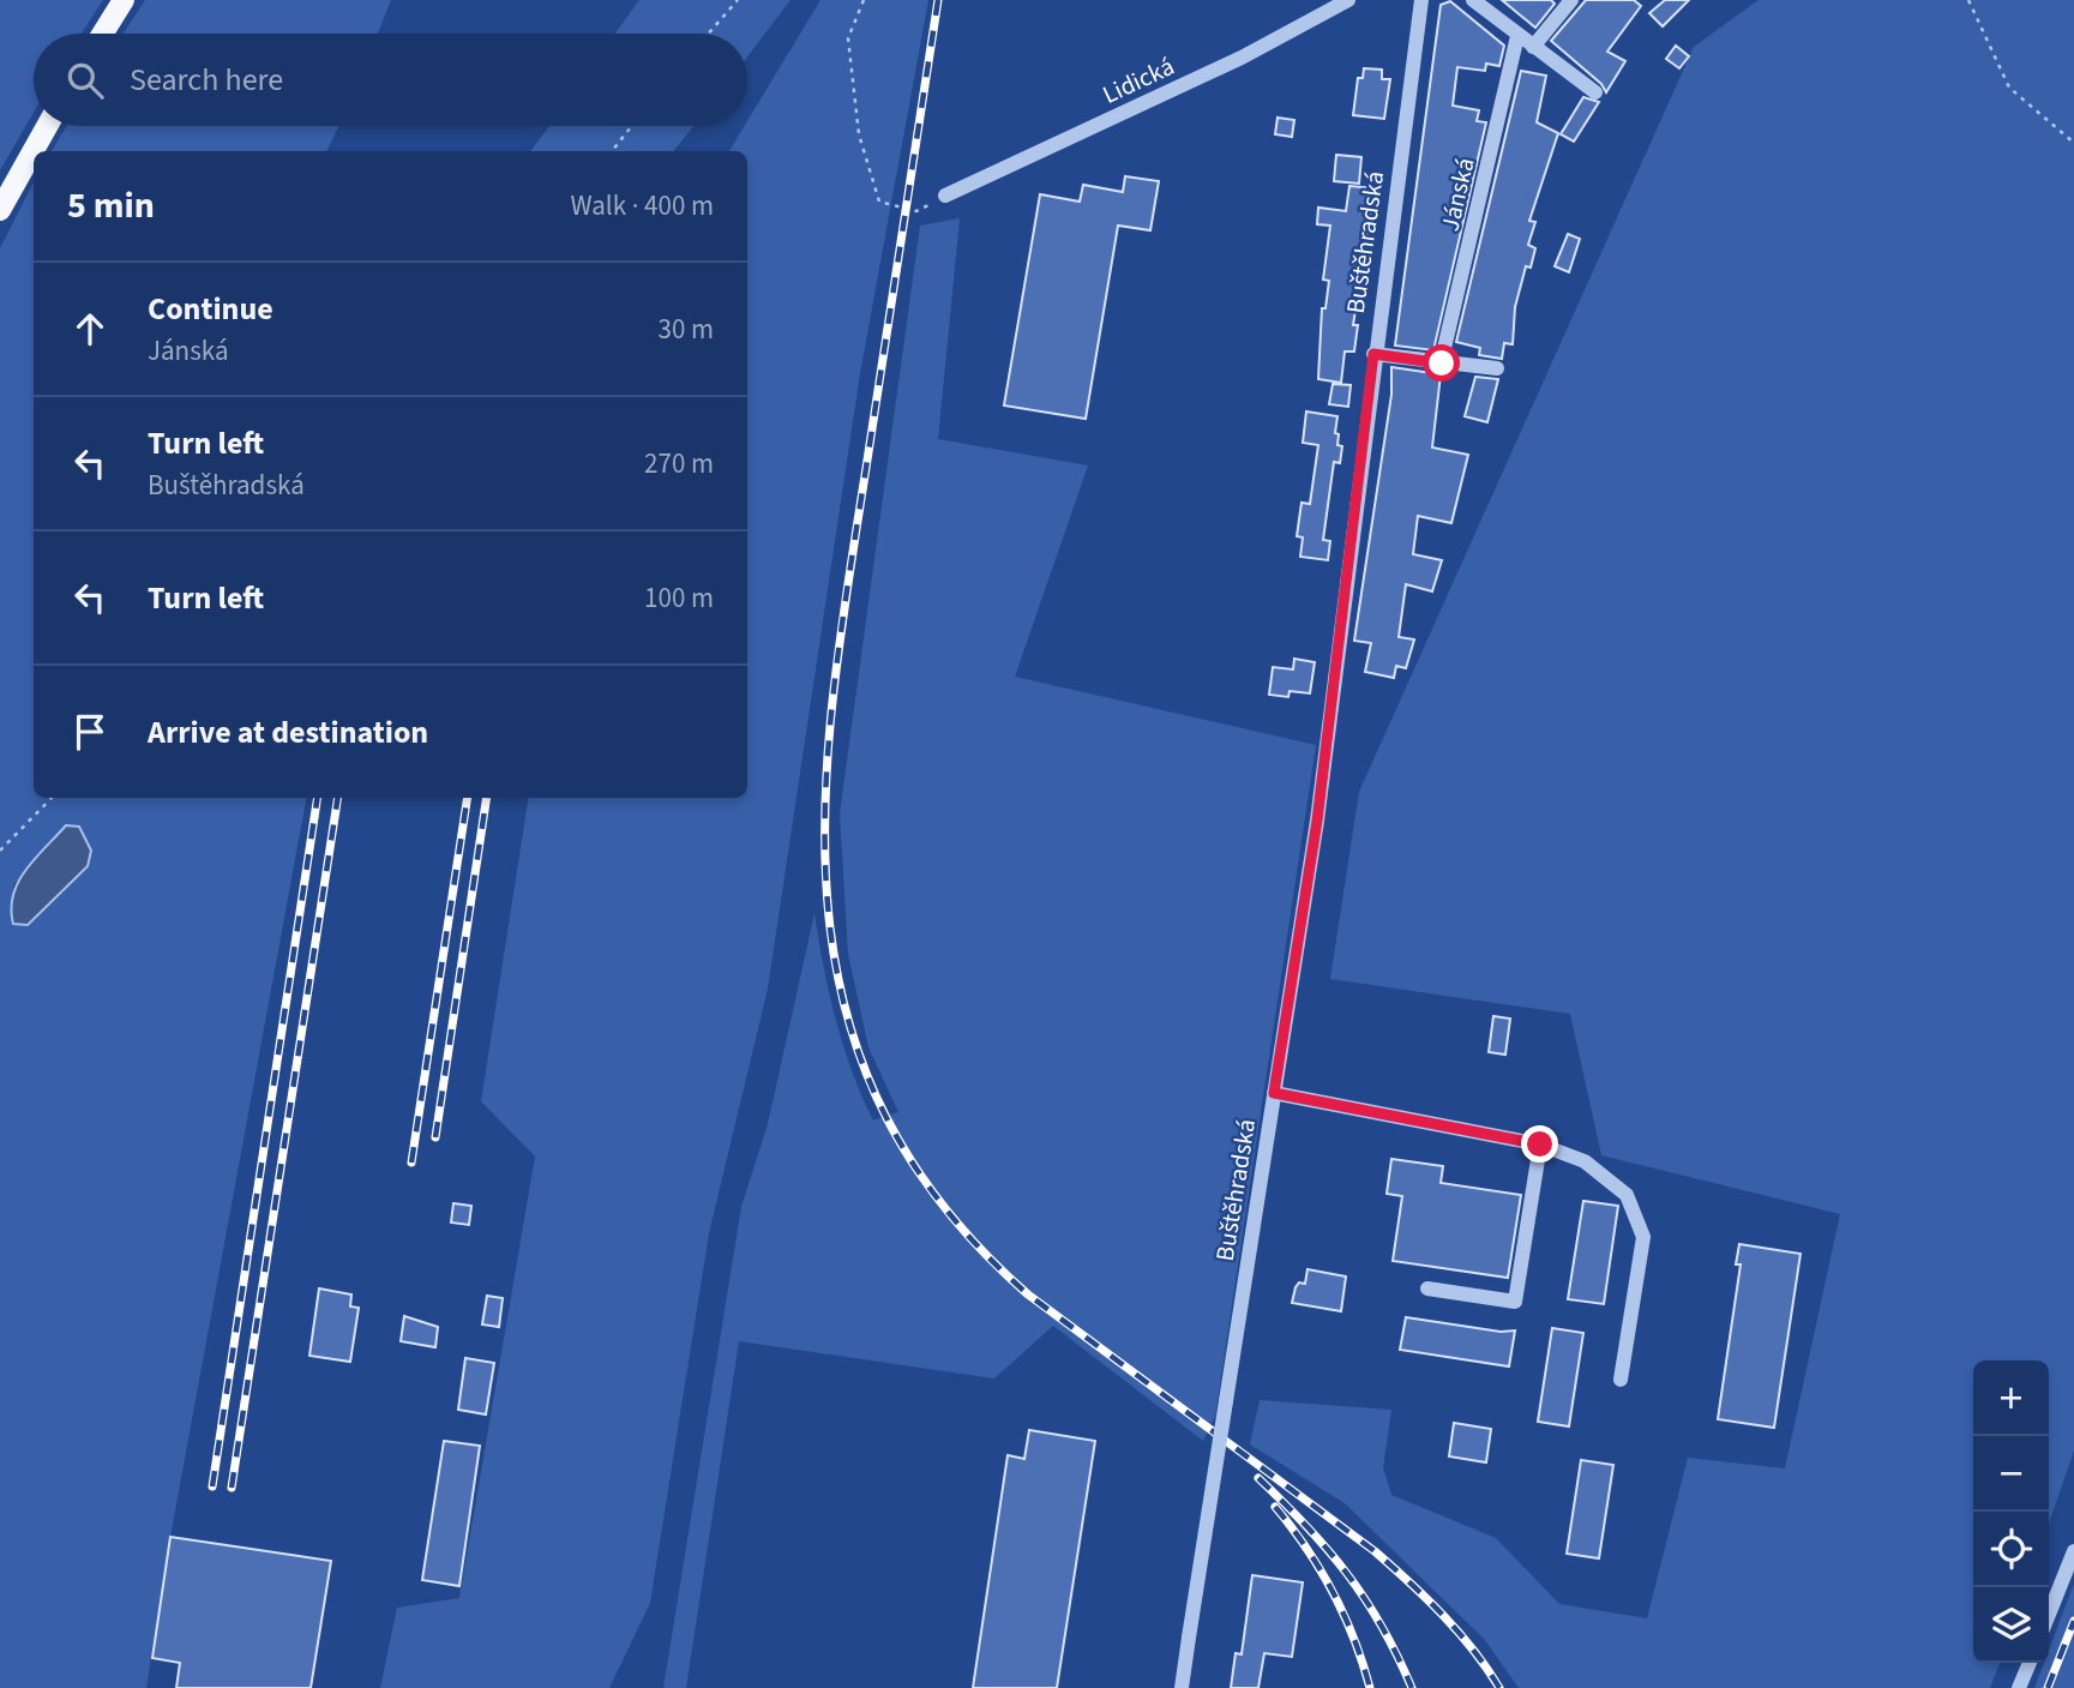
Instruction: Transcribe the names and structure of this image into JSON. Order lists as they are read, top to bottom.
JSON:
{
  "streets": {
    "street": ["Lidická", "Jánská", "Buštěhradská"]
  },
  "page": {
    "search": "Search here",
    "heading": ["5 min", "Walk · 400 m"],
    "list": [
      ["Continue", "Jánská", "30 m"],
      ["Turn left", "Buštěhradská", "270 m"],
      ["Turn left", "100 m"],
      "Arrive at destination"
    ],
    "map_buttons": ["+", "−"]
  }
}
